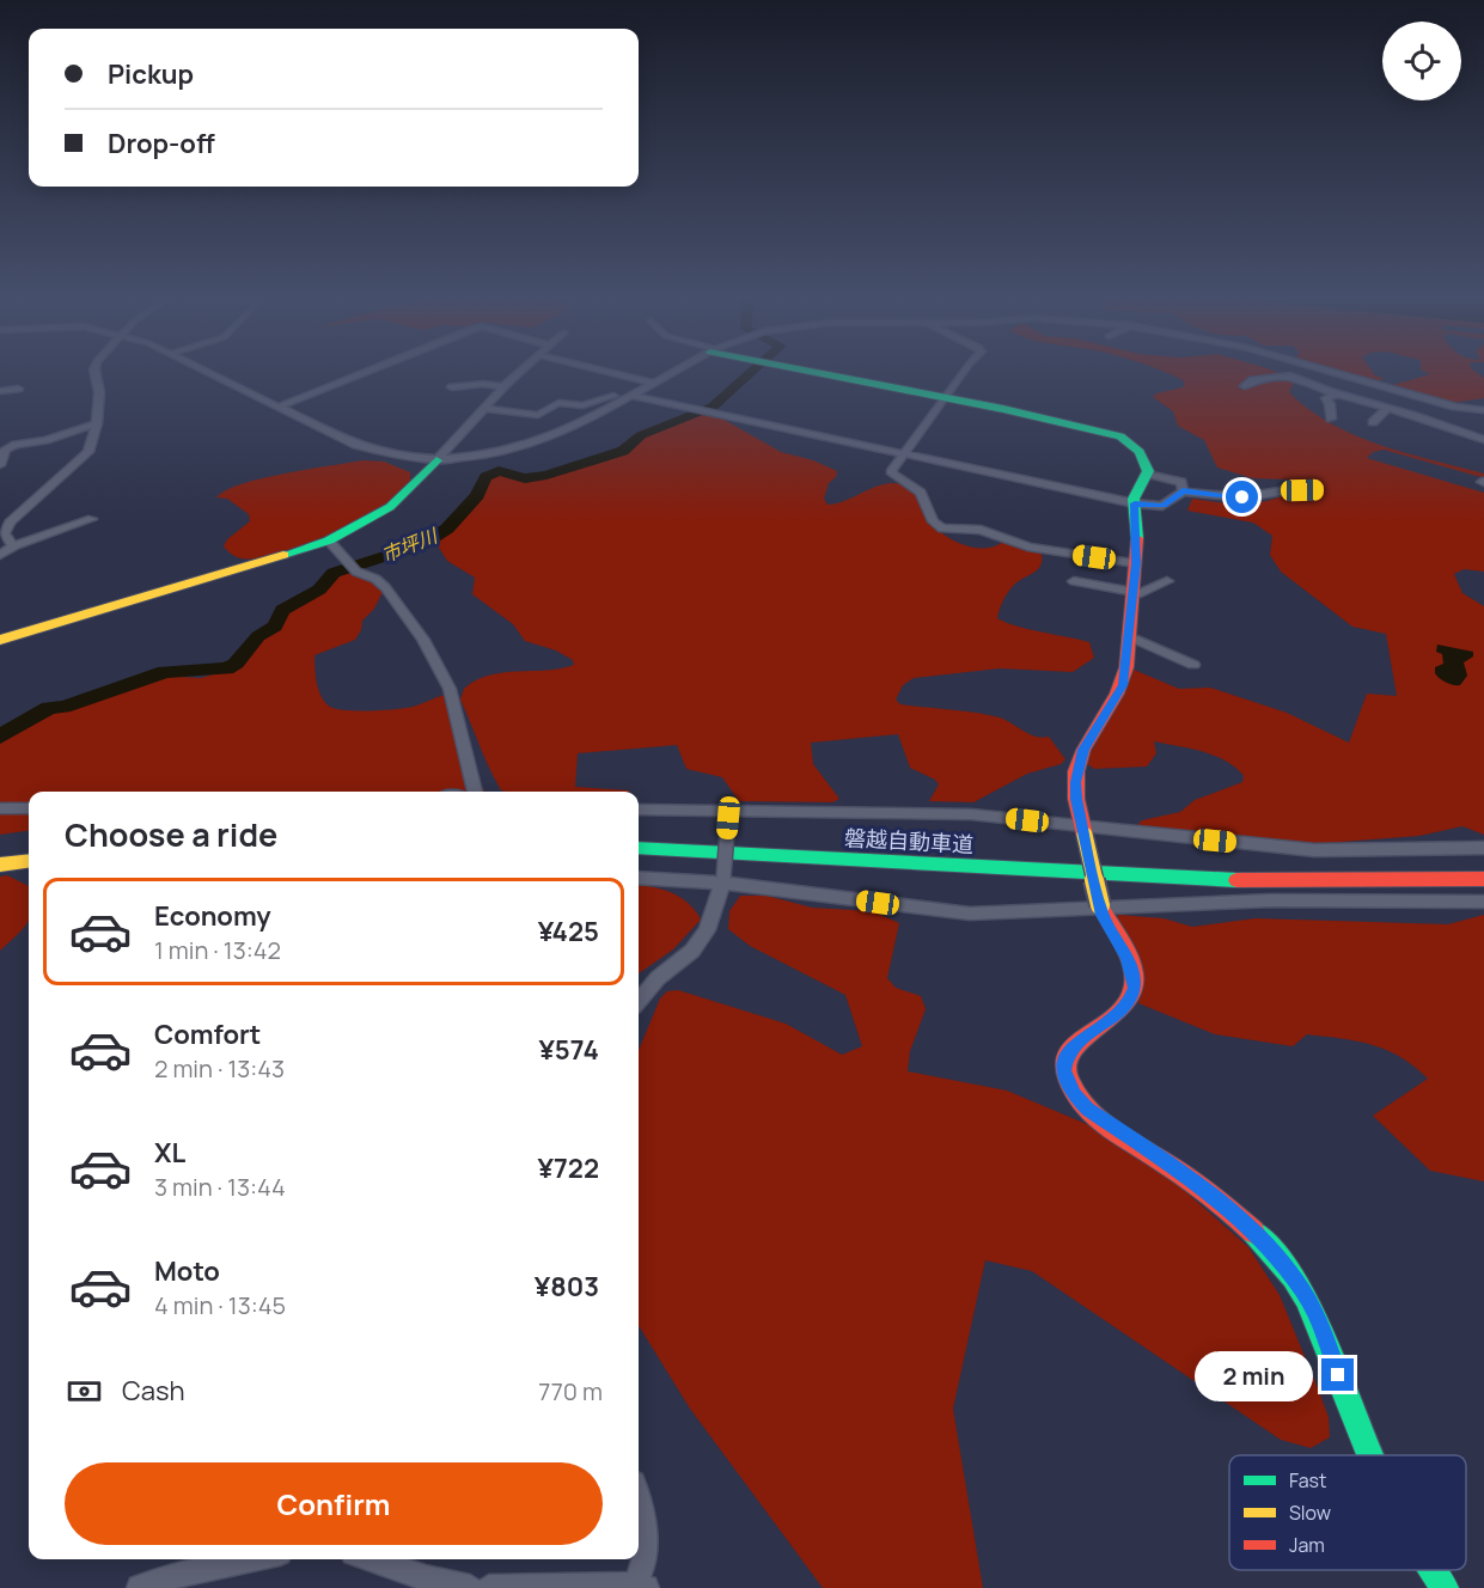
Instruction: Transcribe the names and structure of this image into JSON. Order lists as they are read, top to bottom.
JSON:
{
  "streets": {
    "main road": ["磐越自動車道"]
  },
  "water": ["市坪川"],
  "legend": ["Fast", "Slow", "Jam"],
  "page": {
    "banner": ["Pickup", "Drop-off"],
    "heading": "Choose a ride",
    "list": [
      {
        "name": "Economy",
        "note": "1 min · 13:42",
        "value": "¥425"
      },
      {
        "name": "Comfort",
        "note": "2 min · 13:43",
        "value": "¥574"
      },
      {
        "name": "XL",
        "note": "3 min · 13:44",
        "value": "¥722"
      },
      {
        "name": "Moto",
        "note": "4 min · 13:45",
        "value": "¥803"
      }
    ],
    "bubble": "2 min",
    "pay": ["Cash", "770 m"],
    "buttons": "Confirm"
  }
}
